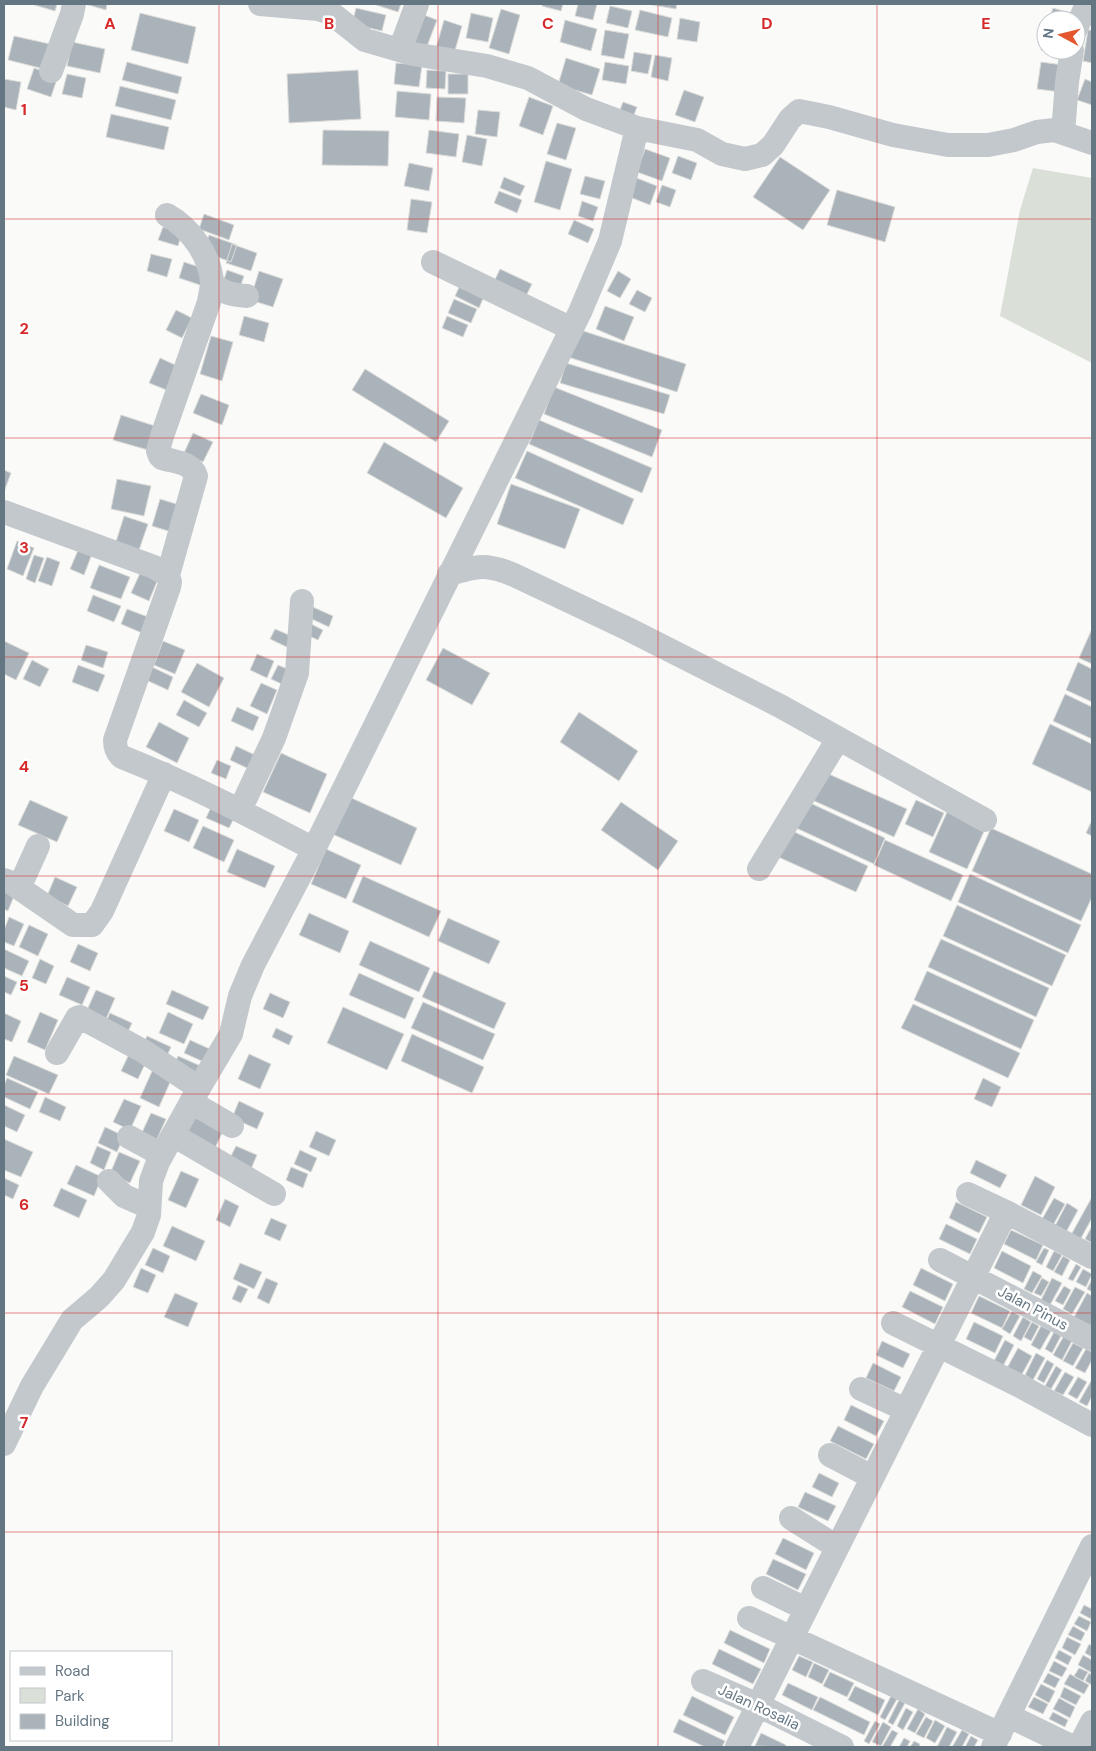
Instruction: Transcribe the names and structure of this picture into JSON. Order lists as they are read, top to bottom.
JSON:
{
  "streets": {
    "street": ["Jalan Pinus", "Jalan Rosalia"]
  },
  "legend": ["Road", "Park", "Building"],
  "north": "left",
  "grid": {
    "columns": [
      "A",
      "B",
      "C",
      "D",
      "E"
    ],
    "rows": [
      "1",
      "2",
      "3",
      "4",
      "5",
      "6",
      "7"
    ]
  }
}
